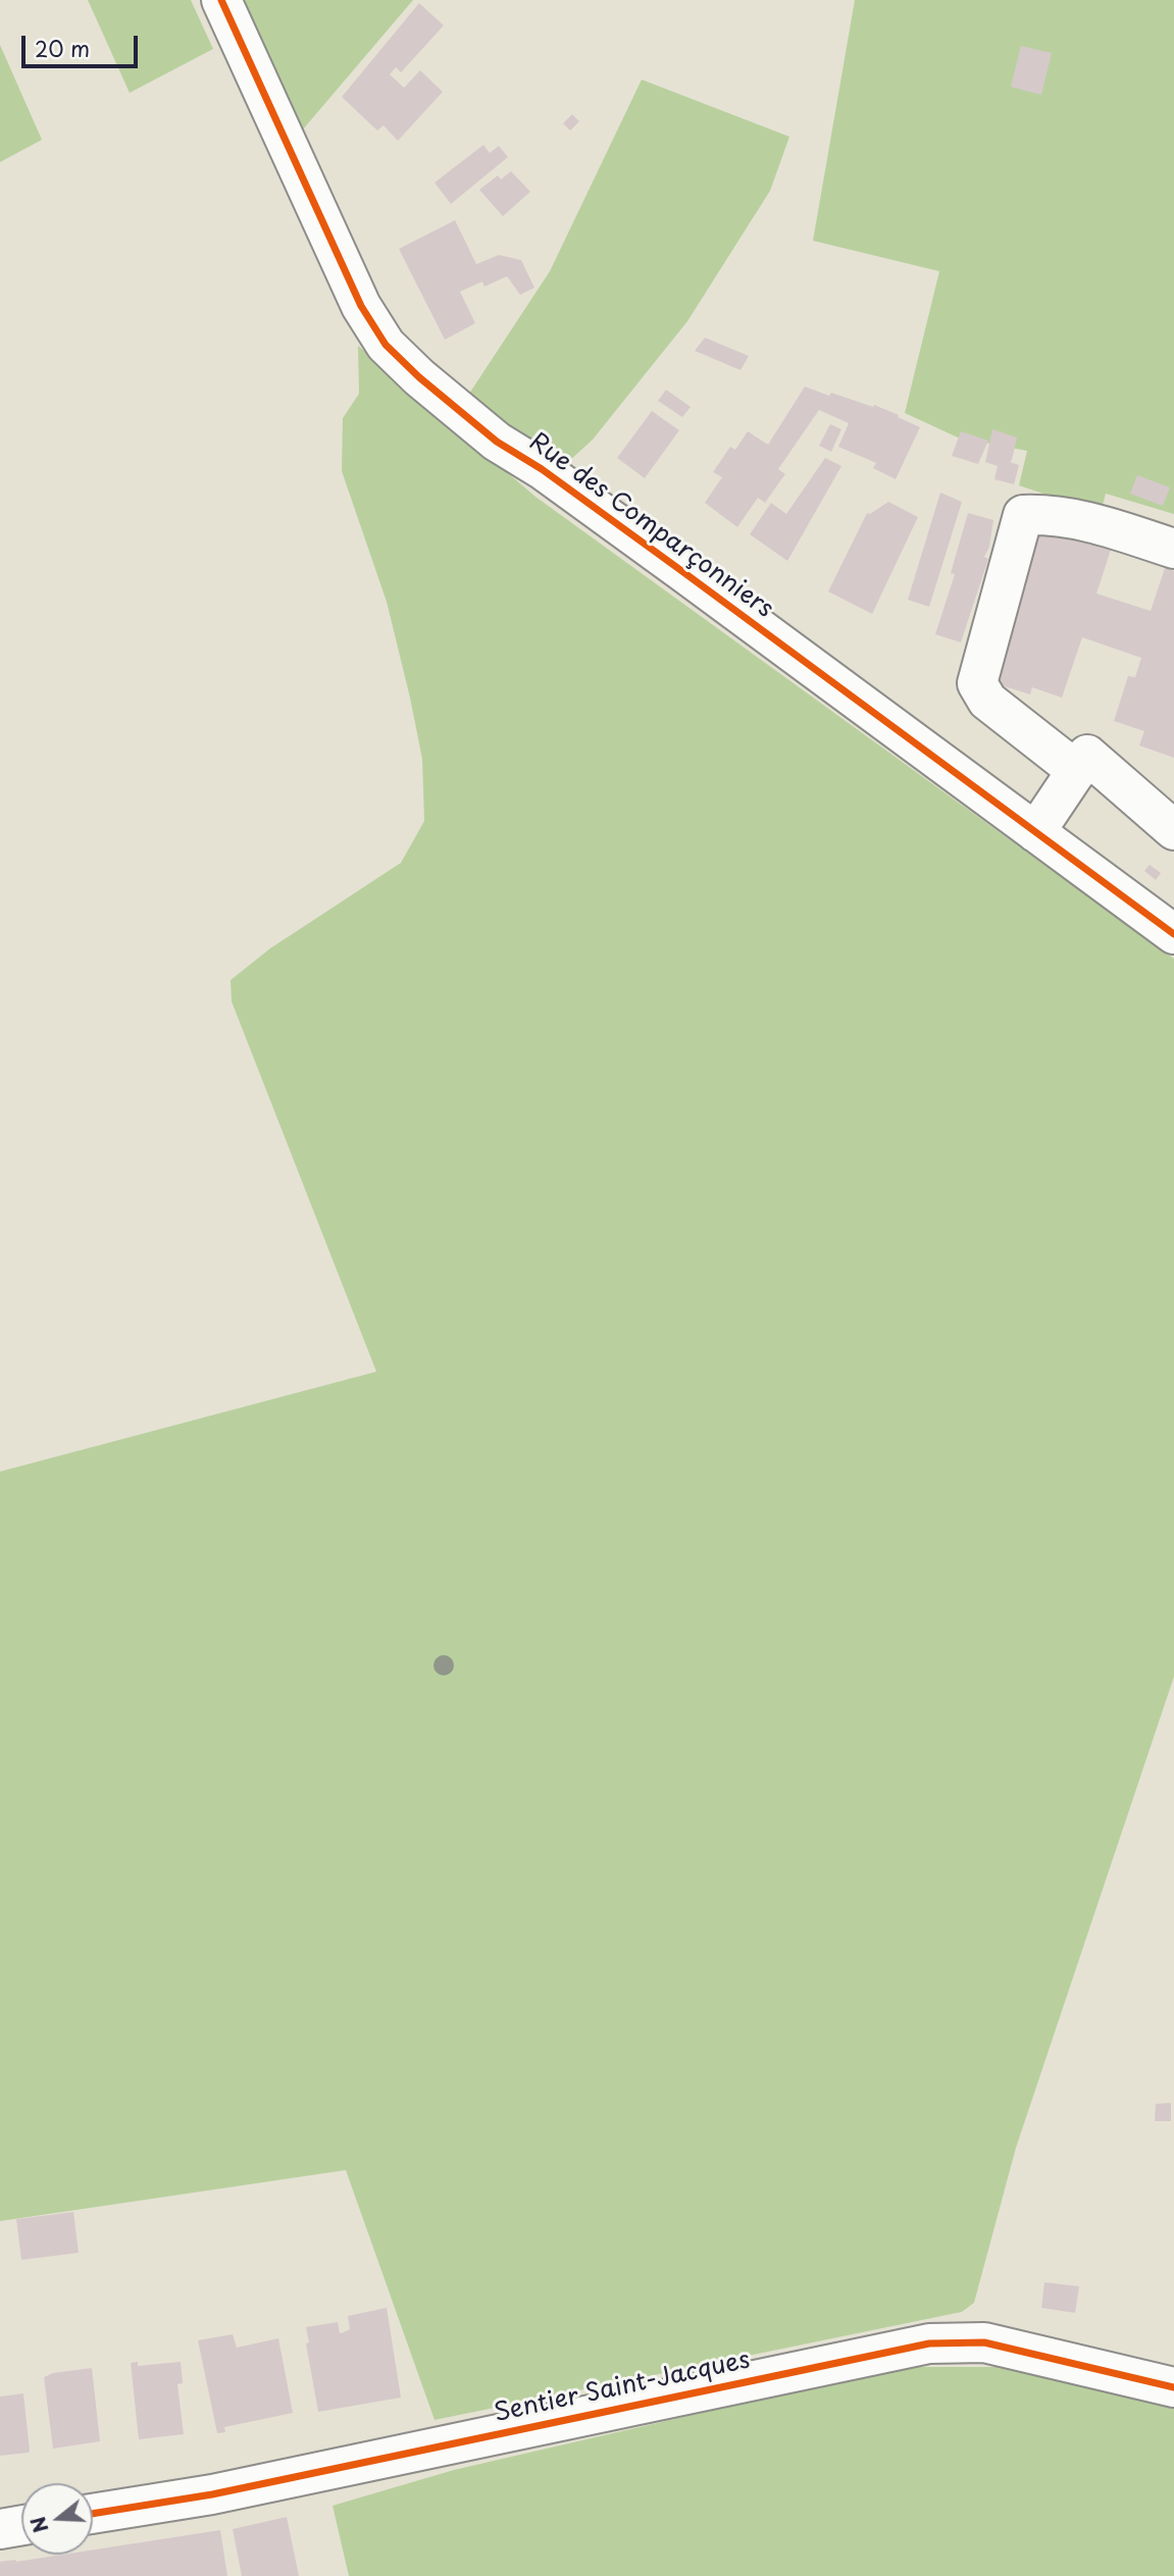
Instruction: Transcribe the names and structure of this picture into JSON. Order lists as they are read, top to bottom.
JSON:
{
  "streets": {
    "street": ["Rue des Comparçonniers", "Sentier Saint-Jacques"]
  },
  "scale_bar": "20 m",
  "north": "left"
}
